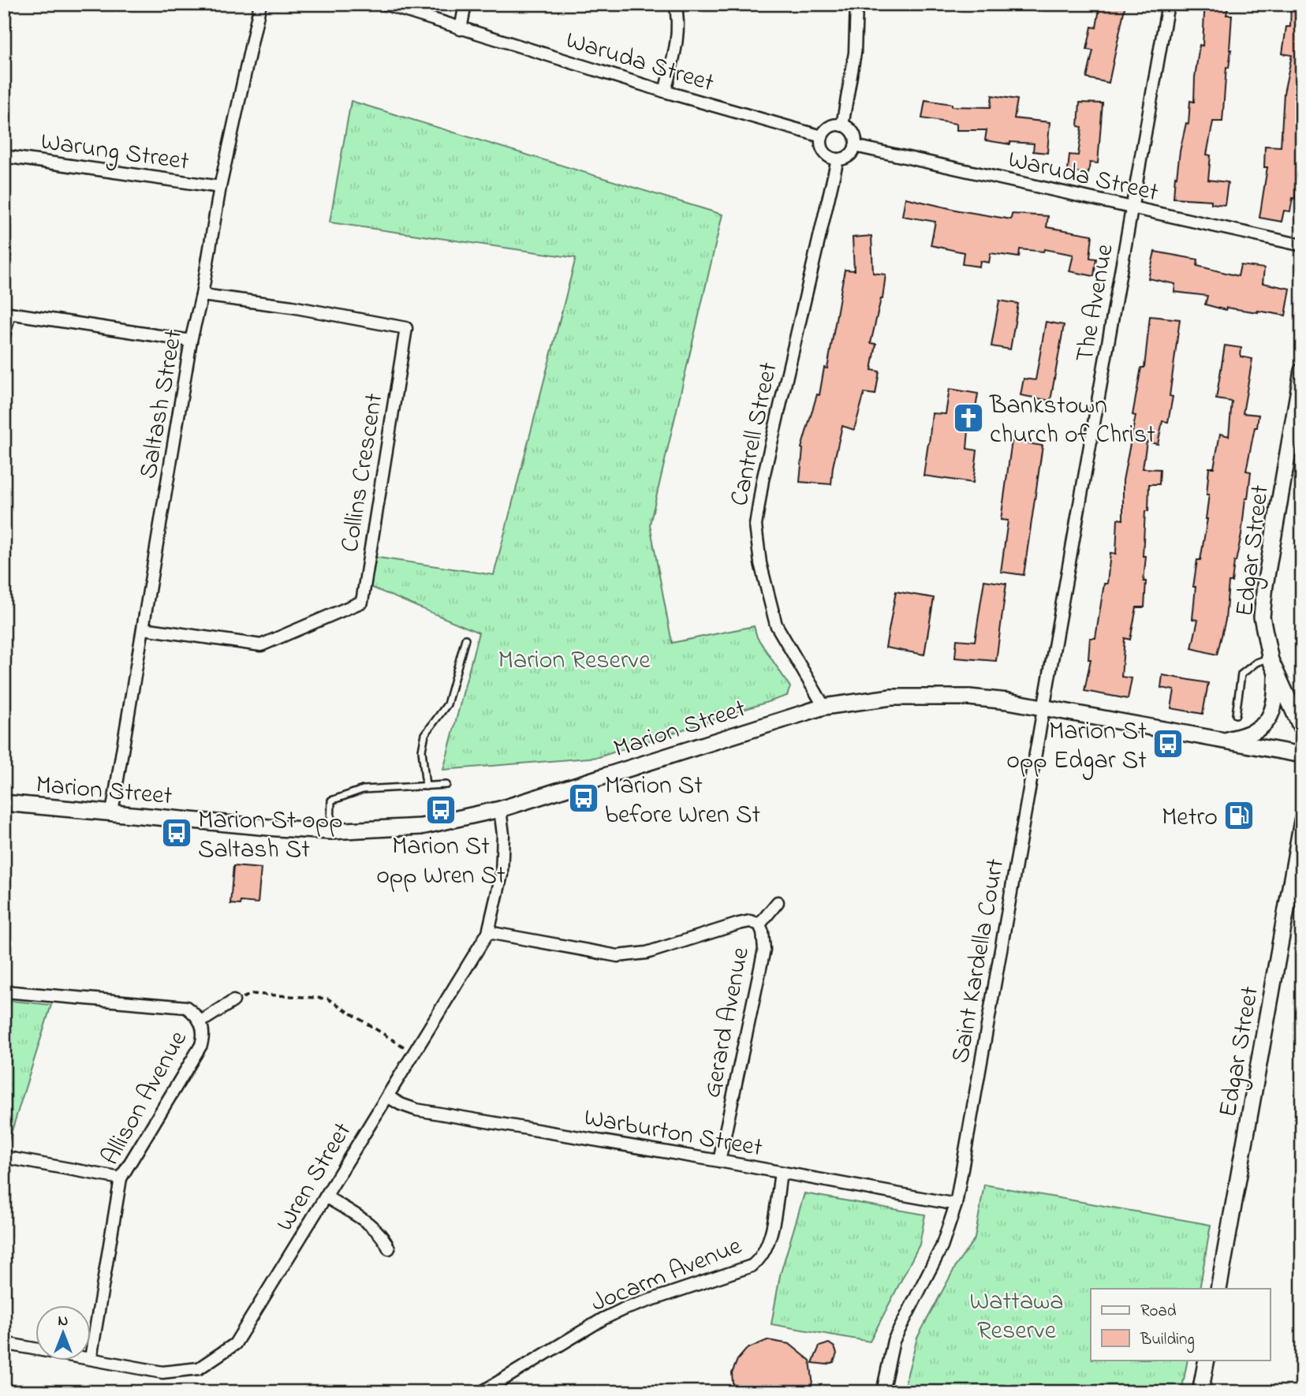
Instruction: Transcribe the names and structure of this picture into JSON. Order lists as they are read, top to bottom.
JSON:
{
  "streets": {
    "main road": ["Edgar Street", "Marion Street"],
    "street": [
      "Waruda Street",
      "Warung Street",
      "The Avenue",
      "Saltash Street",
      "Cantrell Street",
      "Collins Crescent",
      "Saint Kardella Court",
      "Gerard Avenue",
      "Allison Avenue",
      "Warburton Street",
      "Wren Street",
      "Jocarm Avenue"
    ]
  },
  "crossings": [
    ["Waruda Street", "The Avenue"],
    ["Waruda Street", "Cantrell Street"],
    ["Warung Street", "Saltash Street"],
    ["The Avenue", "Marion Street"],
    ["The Avenue", "Saint Kardella Court"],
    ["Saltash Street", "Collins Crescent"],
    ["Saltash Street", "Marion Street"],
    ["Cantrell Street", "Marion Street"],
    ["Marion Street", "Saint Kardella Court"],
    ["Marion Street", "Wren Street"],
    ["Saint Kardella Court", "Warburton Street"],
    ["Gerard Avenue", "Warburton Street"],
    ["Gerard Avenue", "Wren Street"],
    ["Warburton Street", "Wren Street"],
    ["Warburton Street", "Jocarm Avenue"]
  ],
  "parks": ["Marion Reserve", "Wattawa Reserve"],
  "places": {
    "church": ["Bankstown church of Christ"],
    "bus stop": [
      "Marion St opp Edgar St",
      "Marion St before Wren St",
      "Marion St opp Wren St",
      "Marion St opp Saltash St"
    ],
    "fuel station": ["Metro"]
  },
  "legend": ["Road", "Building"],
  "north": "top"
}
